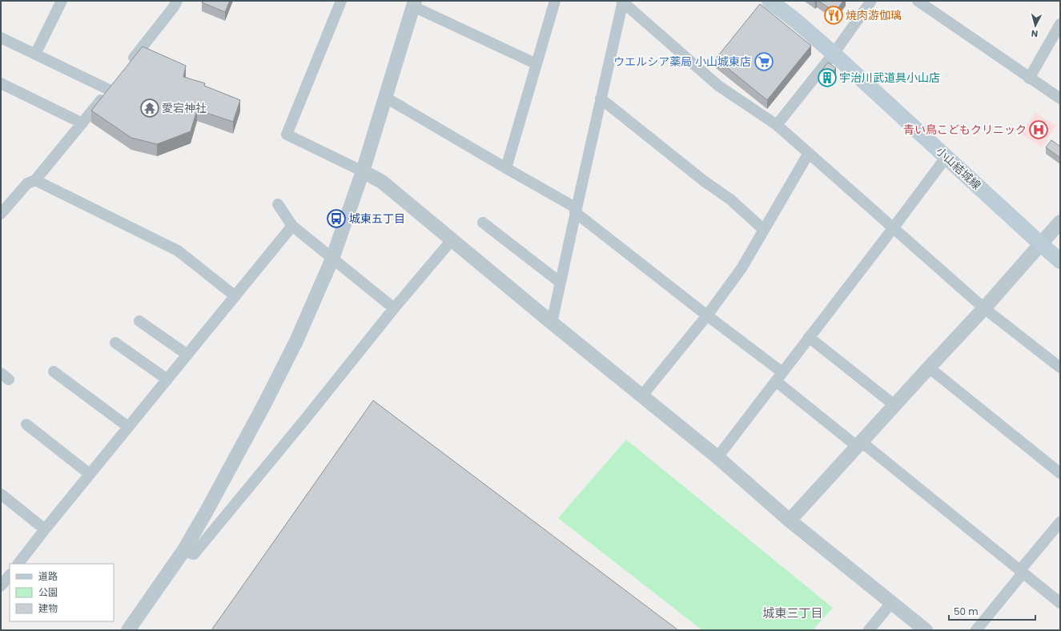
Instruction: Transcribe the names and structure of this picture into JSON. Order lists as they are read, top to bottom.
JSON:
{
  "streets": {
    "main road": ["小山結城線"]
  },
  "districts": ["城東三丁目"],
  "places": {
    "restaurant": ["焼肉游伽璃"],
    "supermarket": ["ウエルシア薬局 小山城東店"],
    "building": ["宇治川武道具小山店"],
    "temple": ["愛宕神社"],
    "hospital": ["青い鳥こどもクリニック"],
    "bus stop": ["城東五丁目"]
  },
  "legend": ["道路", "公園", "建物"],
  "scale_bar": "50 m",
  "north": "bottom"
}
